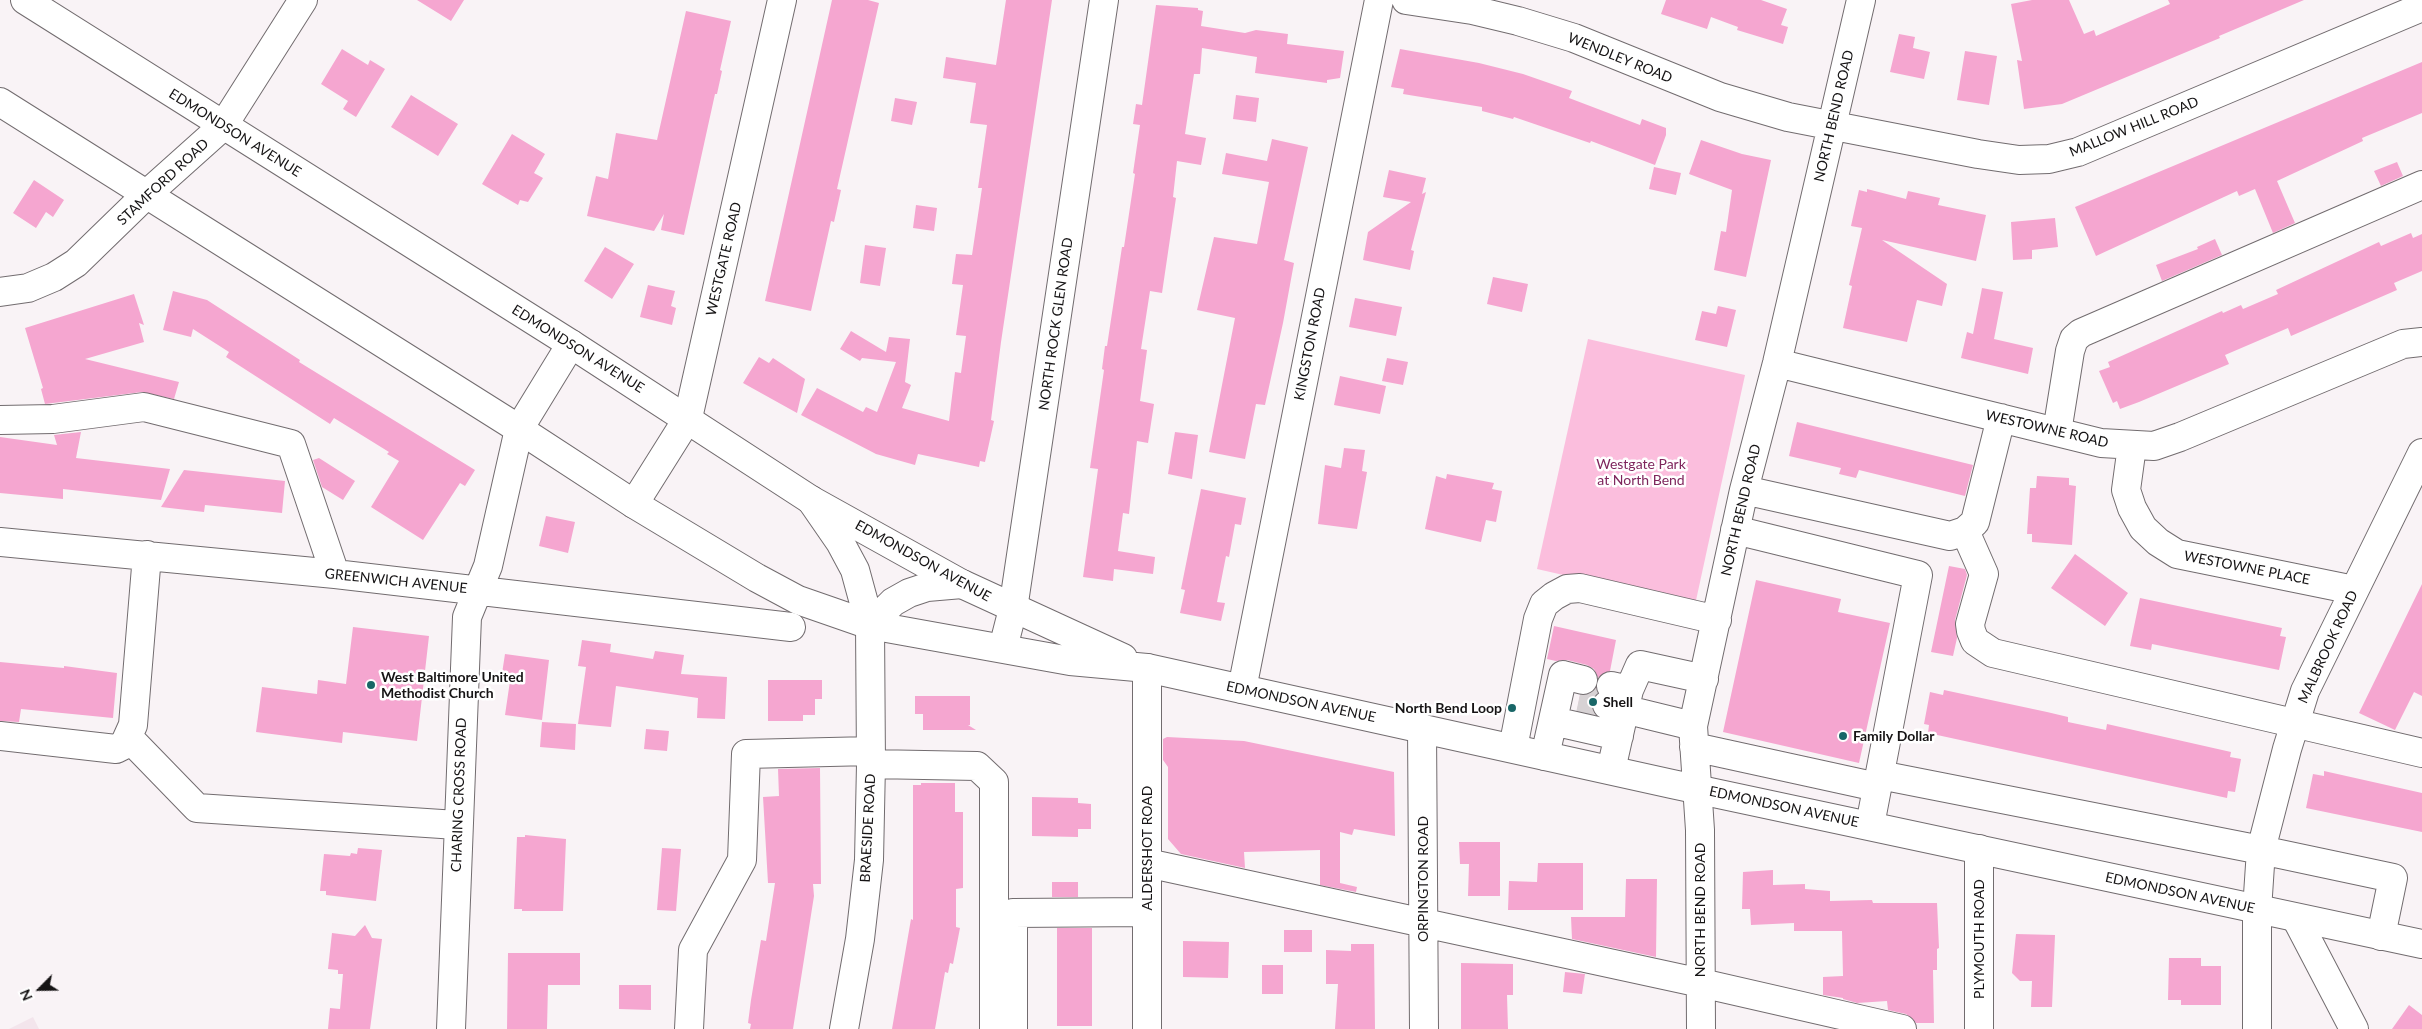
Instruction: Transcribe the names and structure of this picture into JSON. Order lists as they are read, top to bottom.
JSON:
{
  "streets": {
    "street": [
      "WENDLEY ROAD",
      "NORTH BEND ROAD",
      "MALLOW HILL ROAD",
      "EDMONDSON AVENUE",
      "STAMFORD ROAD",
      "WESTGATE ROAD",
      "NORTH ROCK GLEN ROAD",
      "KINGSTON ROAD",
      "WESTOWNE ROAD",
      "WESTOWNE PLACE",
      "GREENWICH AVENUE",
      "MALBROOK ROAD",
      "CHARING CROSS ROAD",
      "BRAESIDE ROAD",
      "ALDERSHOT ROAD",
      "ORPINGTON ROAD",
      "PLYMOUTH ROAD"
    ]
  },
  "crossings": [
    ["WENDLEY ROAD", "NORTH BEND ROAD"],
    ["WENDLEY ROAD", "MALLOW HILL ROAD"],
    ["NORTH BEND ROAD", "MALLOW HILL ROAD"],
    ["NORTH BEND ROAD", "EDMONDSON AVENUE"],
    ["NORTH BEND ROAD", "WESTOWNE ROAD"],
    ["EDMONDSON AVENUE", "STAMFORD ROAD"],
    ["EDMONDSON AVENUE", "WESTGATE ROAD"],
    ["EDMONDSON AVENUE", "NORTH ROCK GLEN ROAD"],
    ["EDMONDSON AVENUE", "KINGSTON ROAD"],
    ["EDMONDSON AVENUE", "MALBROOK ROAD"],
    ["EDMONDSON AVENUE", "CHARING CROSS ROAD"],
    ["EDMONDSON AVENUE", "BRAESIDE ROAD"],
    ["EDMONDSON AVENUE", "ALDERSHOT ROAD"],
    ["EDMONDSON AVENUE", "ORPINGTON ROAD"],
    ["EDMONDSON AVENUE", "PLYMOUTH ROAD"],
    ["WESTOWNE ROAD", "WESTOWNE PLACE"],
    ["WESTOWNE PLACE", "MALBROOK ROAD"],
    ["GREENWICH AVENUE", "CHARING CROSS ROAD"]
  ],
  "parks": ["Westgate Park at North Bend"],
  "places": [
    "West Baltimore United Methodist Church",
    "Shell",
    "North Bend Loop",
    "Family Dollar"
  ],
  "north": "bottom left"
}
